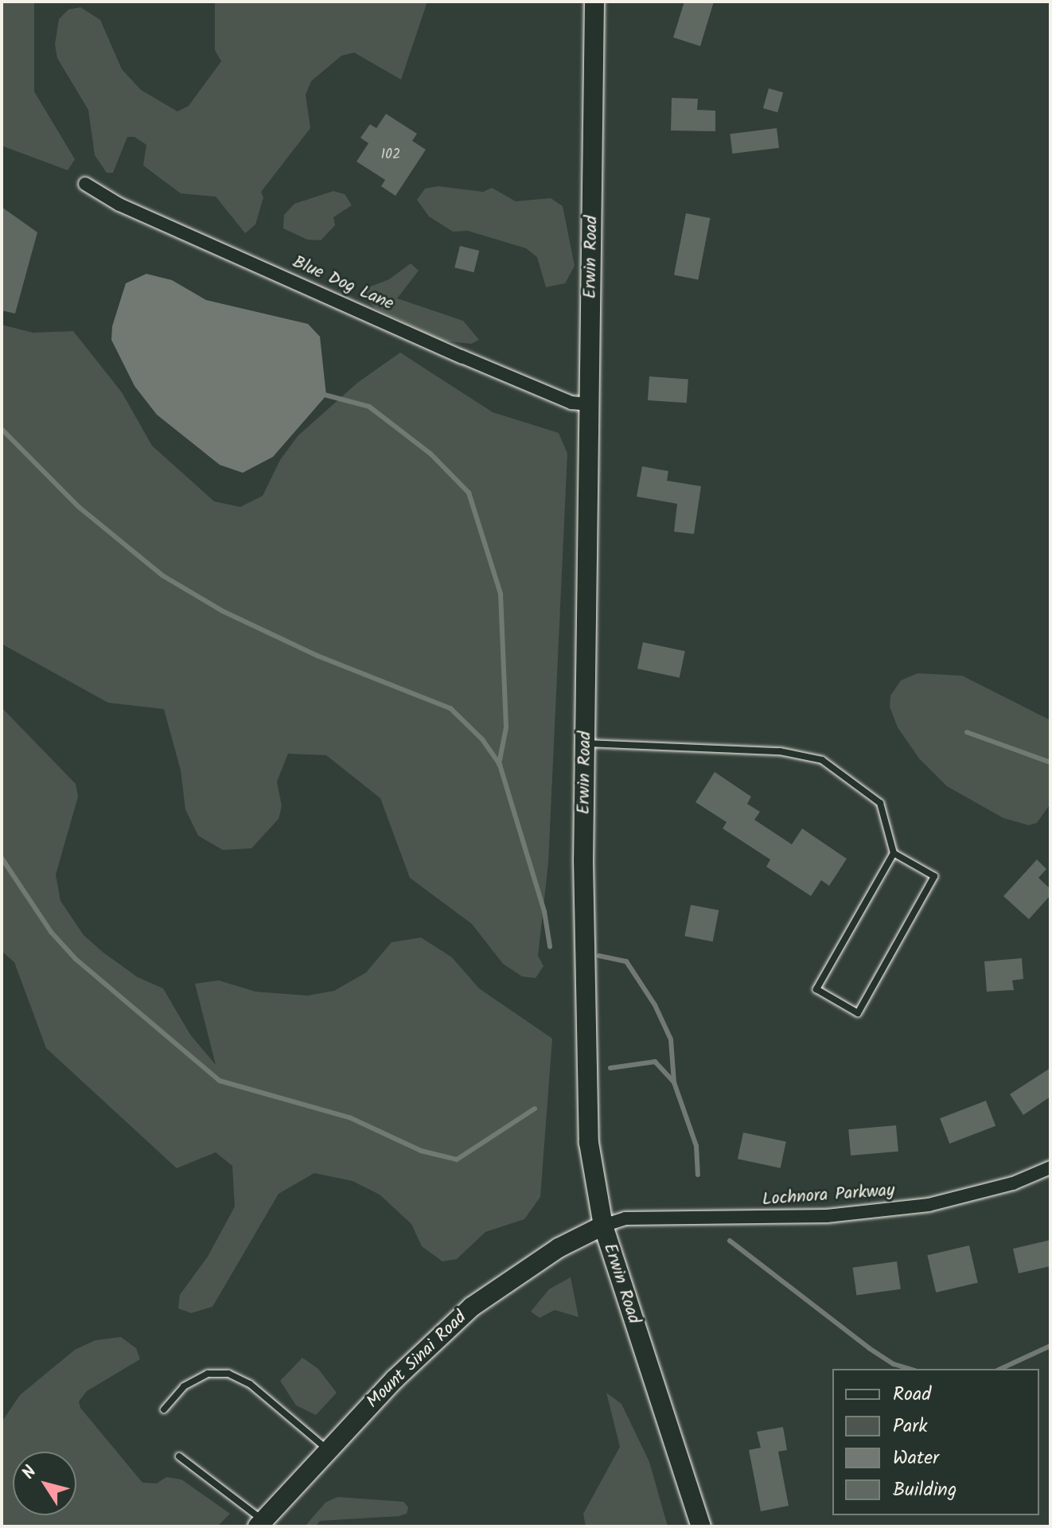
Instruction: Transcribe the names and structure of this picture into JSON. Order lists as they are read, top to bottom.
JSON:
{
  "streets": {
    "main road": ["Erwin Road", "Mount Sinai Road"],
    "street": ["Blue Dog Lane", "Lochnora Parkway"]
  },
  "crossings": [
    ["Erwin Road", "Blue Dog Lane"],
    ["Erwin Road", "Lochnora Parkway"],
    ["Erwin Road", "Mount Sinai Road"],
    ["Lochnora Parkway", "Mount Sinai Road"]
  ],
  "house_numbers": ["102"],
  "legend": [
    "Road",
    "Park",
    "Water",
    "Building"
  ],
  "north": "top left"
}
